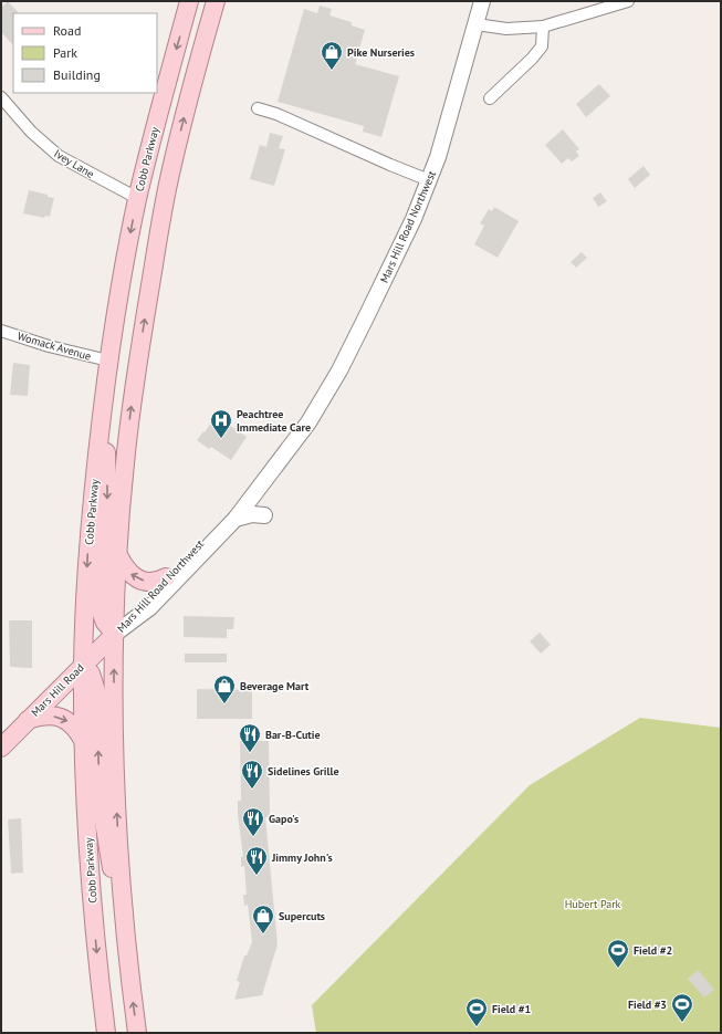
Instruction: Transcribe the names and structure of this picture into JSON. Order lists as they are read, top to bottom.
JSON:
{
  "streets": {
    "main road": ["Cobb Parkway", "Mars Hill Road"],
    "street": ["Ivey Lane", "Mars Hill Road Northwest", "Womack Avenue"]
  },
  "crossings": [
    ["Cobb Parkway", "Ivey Lane"],
    ["Cobb Parkway", "Womack Avenue"],
    ["Cobb Parkway", "Mars Hill Road"],
    ["Mars Hill Road Northwest", "Mars Hill Road"]
  ],
  "parks": ["Hubert Park"],
  "places": {
    "shop": ["Pike Nurseries", "Beverage Mart", "Supercuts"],
    "hospital": ["Peachtree Immediate Care"],
    "restaurant": [
      "Bar-B-Cutie",
      "Sidelines Grille",
      "Gapo's",
      "Jimmy John's"
    ],
    "sports": ["Field #2", "Field #3", "Field #1"]
  },
  "legend": ["Road", "Park", "Building"]
}
